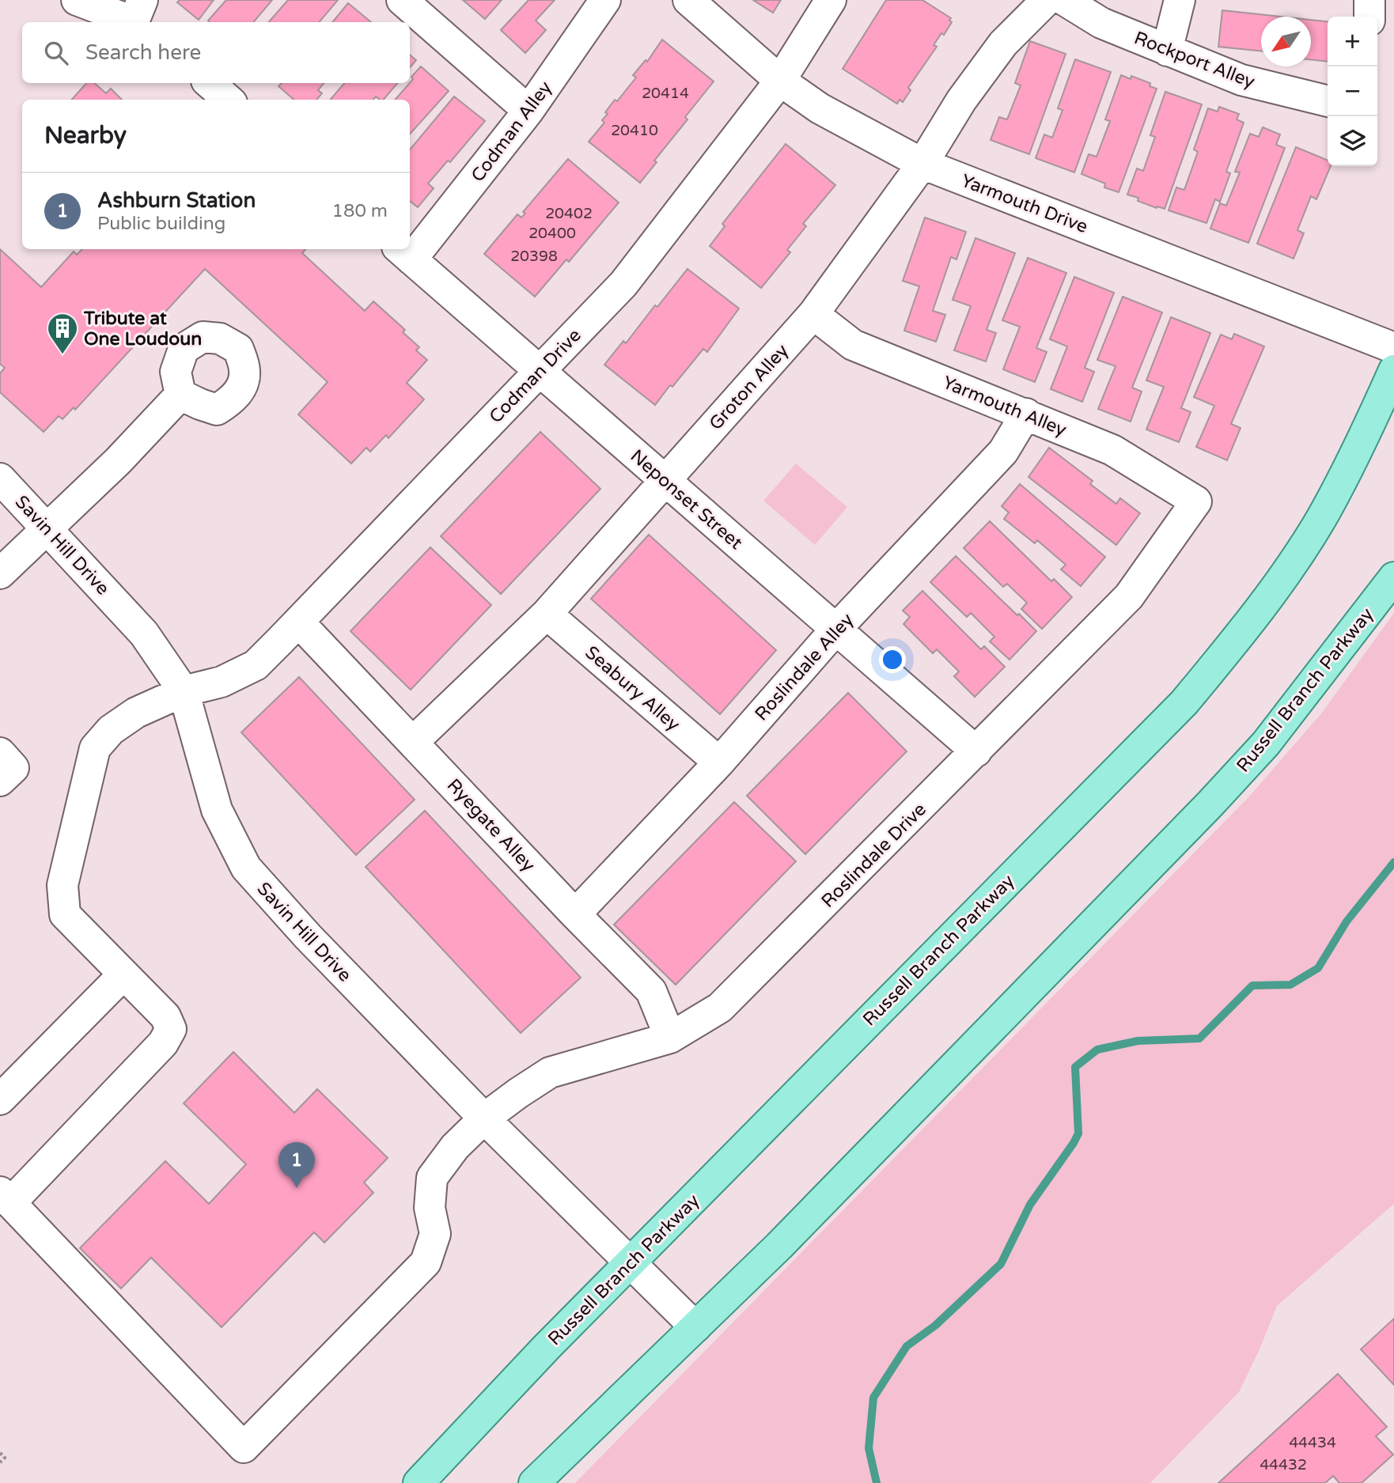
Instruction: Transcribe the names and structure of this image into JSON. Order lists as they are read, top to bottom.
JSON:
{
  "streets": {
    "main road": ["Russell Branch Parkway"],
    "street": [
      "Rockport Alley",
      "Codman Alley",
      "Yarmouth Drive",
      "Codman Drive",
      "Groton Alley",
      "Yarmouth Alley",
      "Neponset Street",
      "Savin Hill Drive",
      "Roslindale Alley",
      "Seabury Alley",
      "Ryegate Alley",
      "Roslindale Drive"
    ]
  },
  "crossings": [
    ["Yarmouth Drive", "Codman Drive"],
    ["Yarmouth Drive", "Groton Alley"],
    ["Codman Drive", "Neponset Street"],
    ["Codman Drive", "Savin Hill Drive"],
    ["Codman Drive", "Ryegate Alley"],
    ["Codman Drive", "Roslindale Drive"],
    ["Groton Alley", "Yarmouth Alley"],
    ["Groton Alley", "Neponset Street"],
    ["Groton Alley", "Seabury Alley"],
    ["Groton Alley", "Ryegate Alley"],
    ["Yarmouth Alley", "Roslindale Alley"],
    ["Yarmouth Alley", "Roslindale Drive"],
    ["Neponset Street", "Roslindale Alley"],
    ["Neponset Street", "Roslindale Drive"],
    ["Savin Hill Drive", "Russell Branch Parkway"],
    ["Savin Hill Drive", "Roslindale Drive"],
    ["Roslindale Alley", "Seabury Alley"],
    ["Roslindale Alley", "Ryegate Alley"],
    ["Ryegate Alley", "Roslindale Drive"]
  ],
  "places": {
    "building": ["Tribute at One Loudoun"]
  },
  "house_numbers": [
    "20414",
    "20410",
    "20402",
    "20400",
    "20398",
    "44434",
    "44432"
  ],
  "north": "bottom left",
  "page": {
    "map_buttons": ["+", "−"],
    "search": "Search here",
    "heading": "Nearby",
    "list": [
      {
        "mark": "1",
        "name": "Ashburn Station",
        "note": "Public building",
        "value": "180 m"
      }
    ],
    "pins": "1"
  }
}
